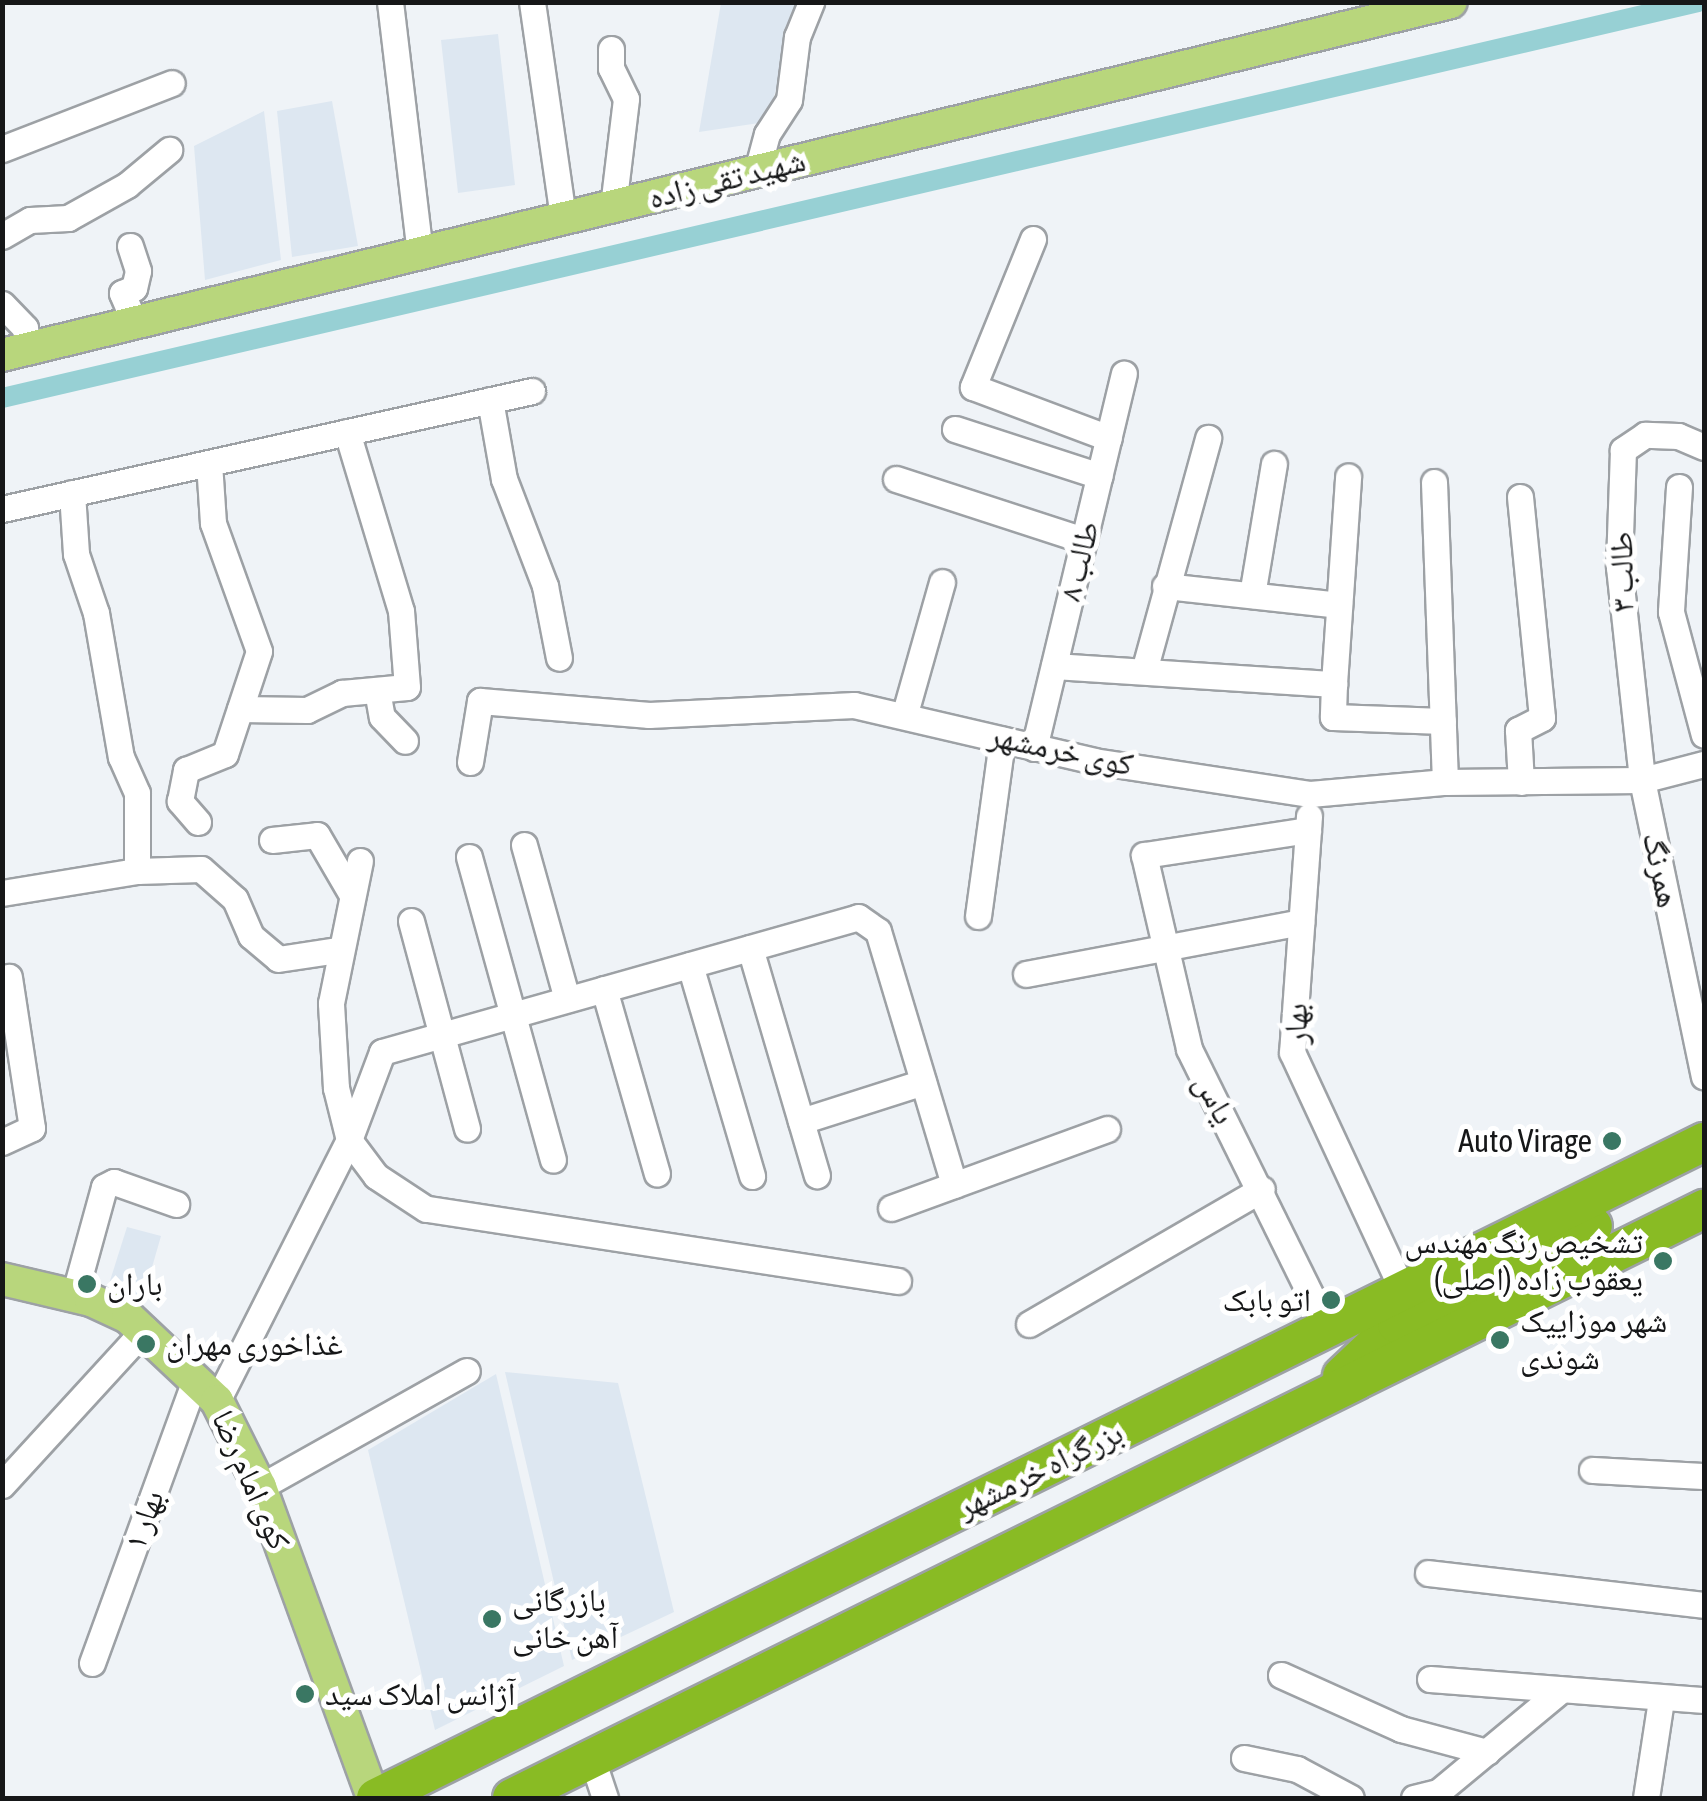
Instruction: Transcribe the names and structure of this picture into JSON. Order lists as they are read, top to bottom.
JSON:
{
  "streets": {
    "highway": ["بزرگراه خرمشهر"],
    "main road": ["شهید تقی زاده", "کوی امام رضا"],
    "street": [
      "طالب ۸",
      "طالب ۳",
      "کوی خرمشهر",
      "همرنگ",
      "بهار",
      "یاس",
      "بهار ۱"
    ]
  },
  "crossings": [
    ["طالب ۸", "کوی خرمشهر"],
    ["طالب ۳", "کوی خرمشهر"],
    ["طالب ۳", "همرنگ"],
    ["کوی خرمشهر", "همرنگ"],
    ["کوی خرمشهر", "بهار"],
    ["بهار", "یاس"],
    ["بهار", "بزرگراه خرمشهر"],
    ["یاس", "بزرگراه خرمشهر"],
    ["بزرگراه خرمشهر", "کوی امام رضا"],
    ["کوی امام رضا", "بهار ۱"]
  ],
  "places": [
    "Auto Virage",
    "تشخیص رنگ مهندس یعقوب زاده (اصلی)",
    "باران",
    "اتو بابک",
    "شهر موزاییک شوندی",
    "غذاخوری مهران",
    "بازرگانی آهن خانی",
    "آژانس املاک سید"
  ]
}
